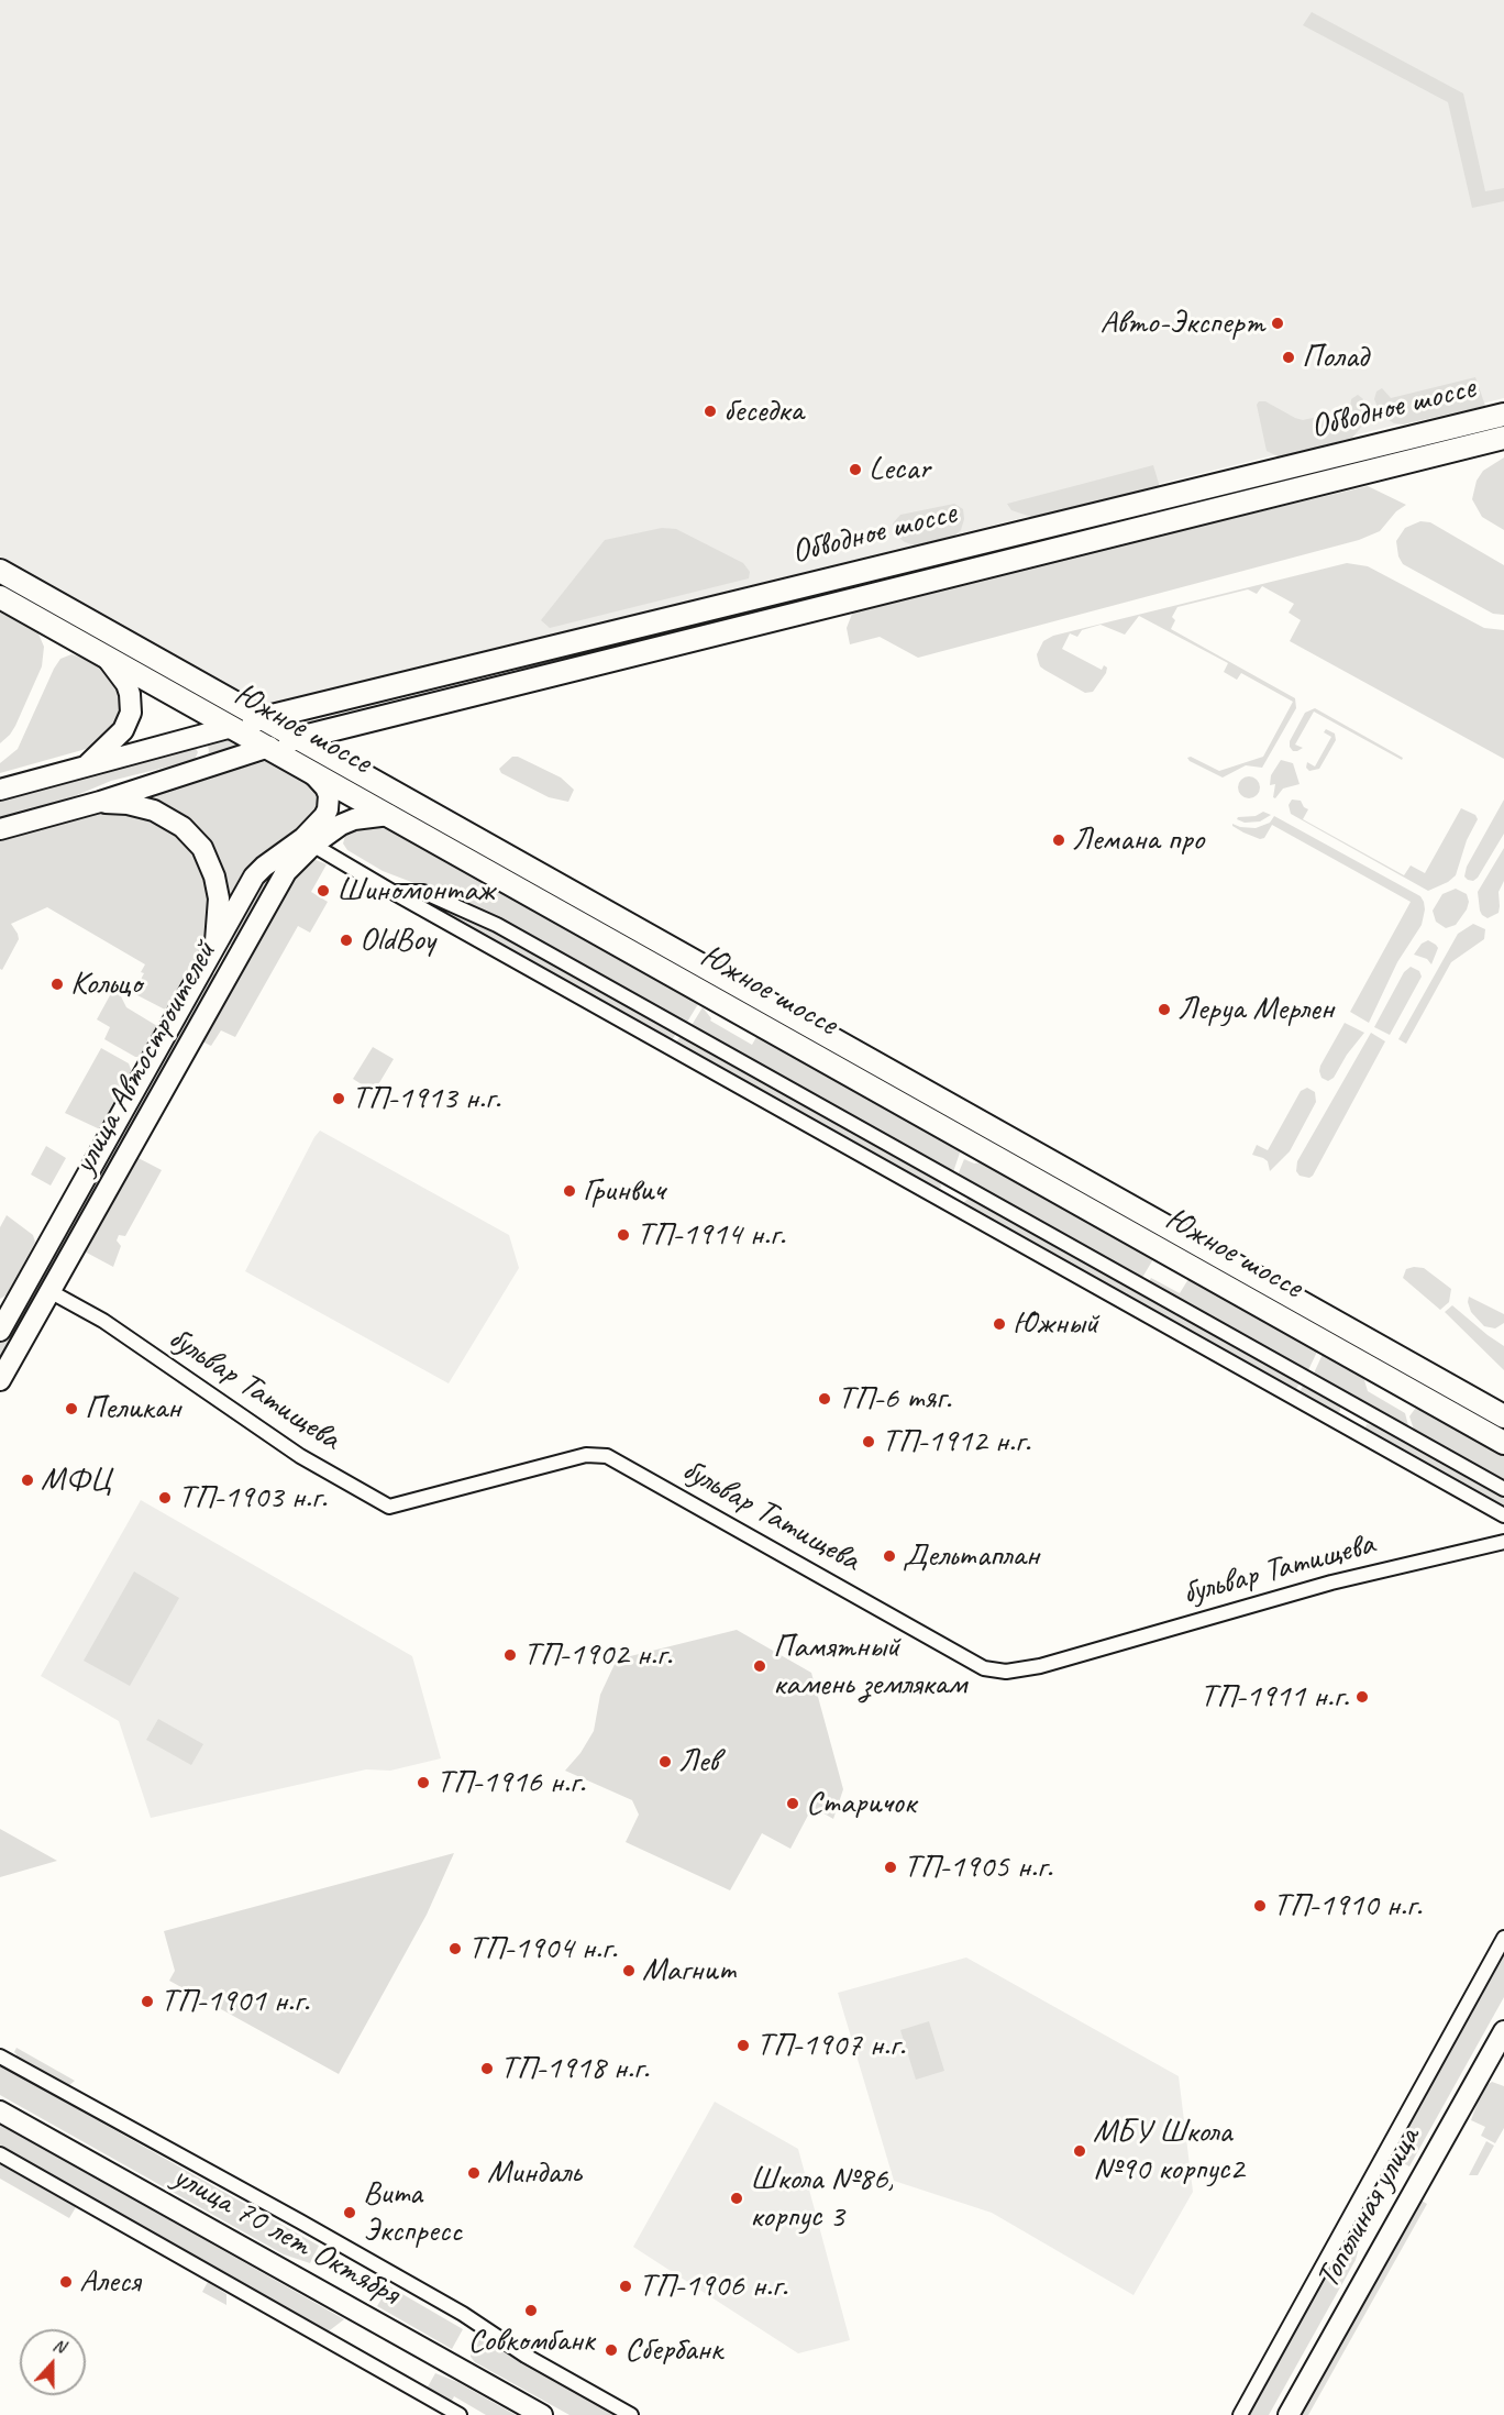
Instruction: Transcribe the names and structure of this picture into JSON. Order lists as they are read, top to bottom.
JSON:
{
  "streets": {
    "main road": [
      "Обводное шоссе",
      "Южное шоссе",
      "улица Автостроителей",
      "Тополиная улица",
      "улица 70 лет Октября"
    ],
    "street": ["бульвар Татищева"]
  },
  "crossings": [
    ["Обводное шоссе", "Южное шоссе"],
    ["Южное шоссе", "улица Автостроителей"],
    ["улица Автостроителей", "бульвар Татищева"]
  ],
  "places": [
    "Авто-Эксперт",
    "Полад",
    "беседка",
    "Lecar",
    "Лемана про",
    "Шиномонтаж",
    "OldBoy",
    "Кольцо",
    "Леруа Мерлен",
    "ТП-1913 н.г.",
    "Гринвич",
    "ТП-1914 н.г.",
    "Южный",
    "ТП-6 тяг.",
    "Пеликан",
    "ТП-1912 н.г.",
    "МФЦ",
    "ТП-1903 н.г.",
    "Дельтаплан",
    "ТП-1902 н.г.",
    "Памятный камень землякам",
    "ТП-1911 н.г.",
    "Лев",
    "ТП-1916 н.г.",
    "Старичок",
    "ТП-1905 н.г.",
    "ТП-1910 н.г.",
    "ТП-1904 н.г.",
    "Магнит",
    "ТП-1901 н.г.",
    "ТП-1907 н.г.",
    "ТП-1918 н.г.",
    "МБУ Школа №90 корпус2",
    "Миндаль",
    "Школа №86, корпус 3",
    "Вита Экспресс",
    "Алеся",
    "ТП-1906 н.г.",
    "Совкомбанк",
    "Сбербанк"
  ],
  "north": "top"
}
